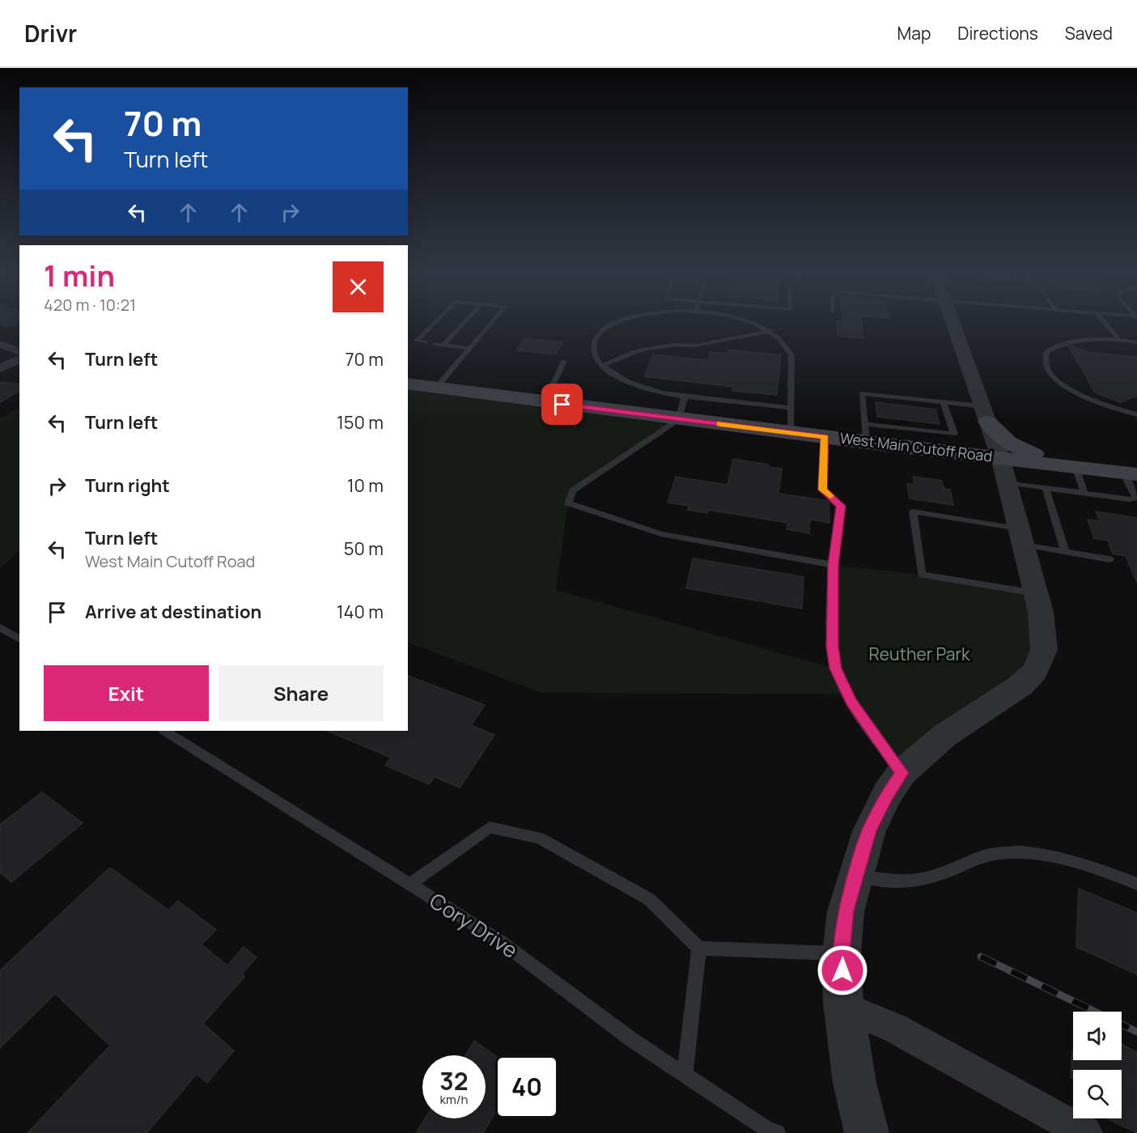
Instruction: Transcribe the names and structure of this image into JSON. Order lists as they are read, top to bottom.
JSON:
{
  "streets": {
    "main road": ["West Main Cutoff Road"],
    "lane": ["Cory Drive"]
  },
  "parks": ["Reuther Park"],
  "page": {
    "header": "Drivr",
    "nav": ["Map", "Directions", "Saved"],
    "turn": ["70 m", "Turn left"],
    "heading": ["1 min", "420 m · 10:21"],
    "list": [
      {
        "name": "Turn left",
        "value": "70 m"
      },
      {
        "name": "Turn left",
        "value": "150 m"
      },
      {
        "name": "Turn right",
        "value": "10 m"
      },
      {
        "name": "Turn left",
        "note": "West Main Cutoff Road",
        "value": "50 m"
      },
      {
        "name": "Arrive at destination",
        "value": "140 m"
      }
    ],
    "buttons": ["Exit", "Share"],
    "speed": "32 km/h",
    "limit": "40"
  }
}
